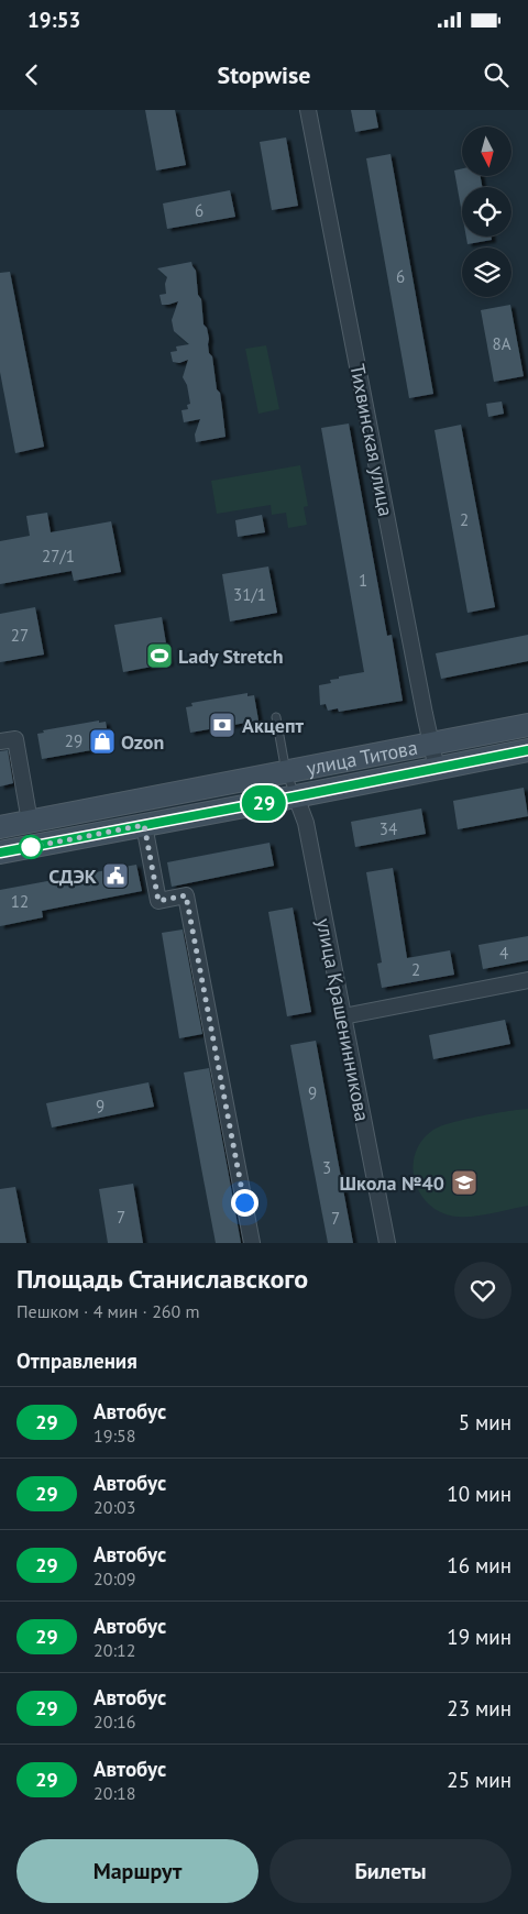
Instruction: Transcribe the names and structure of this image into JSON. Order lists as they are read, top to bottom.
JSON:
{
  "streets": {
    "main road": ["улица Титова"],
    "street": ["Тихвинская улица", "улица Крашенинникова"]
  },
  "crossings": [
    ["Тихвинская улица", "улица Титова"],
    ["улица Титова", "улица Крашенинникова"]
  ],
  "places": {
    "sports": ["Lady Stretch"],
    "bank": ["Акцепт"],
    "shop": ["Ozon"],
    "public building": ["СДЭК"],
    "school or university": ["Школа №40"]
  },
  "lines": ["bus line 29"],
  "house_numbers": [
    "6",
    "6",
    "8А",
    "2",
    "27/1",
    "1",
    "31/1",
    "27",
    "29",
    "34",
    "12",
    "4",
    "2",
    "9",
    "9",
    "3",
    "7",
    "7"
  ],
  "north": "bottom",
  "page": {
    "status": "19:53",
    "header": "Stopwise",
    "on_map": "29",
    "heading": [
      ["Площадь Станиславского", "Пешком · 4 мин · 260 m"],
      "Отправления"
    ],
    "list": [
      {
        "mark": "29",
        "name": "Автобус",
        "note": "19:58",
        "value": "5 мин"
      },
      {
        "mark": "29",
        "name": "Автобус",
        "note": "20:03",
        "value": "10 мин"
      },
      {
        "mark": "29",
        "name": "Автобус",
        "note": "20:09",
        "value": "16 мин"
      },
      {
        "mark": "29",
        "name": "Автобус",
        "note": "20:12",
        "value": "19 мин"
      },
      {
        "mark": "29",
        "name": "Автобус",
        "note": "20:16",
        "value": "23 мин"
      },
      {
        "mark": "29",
        "name": "Автобус",
        "note": "20:18",
        "value": "25 мин"
      }
    ],
    "buttons": ["Маршрут", "Билеты"]
  }
}
